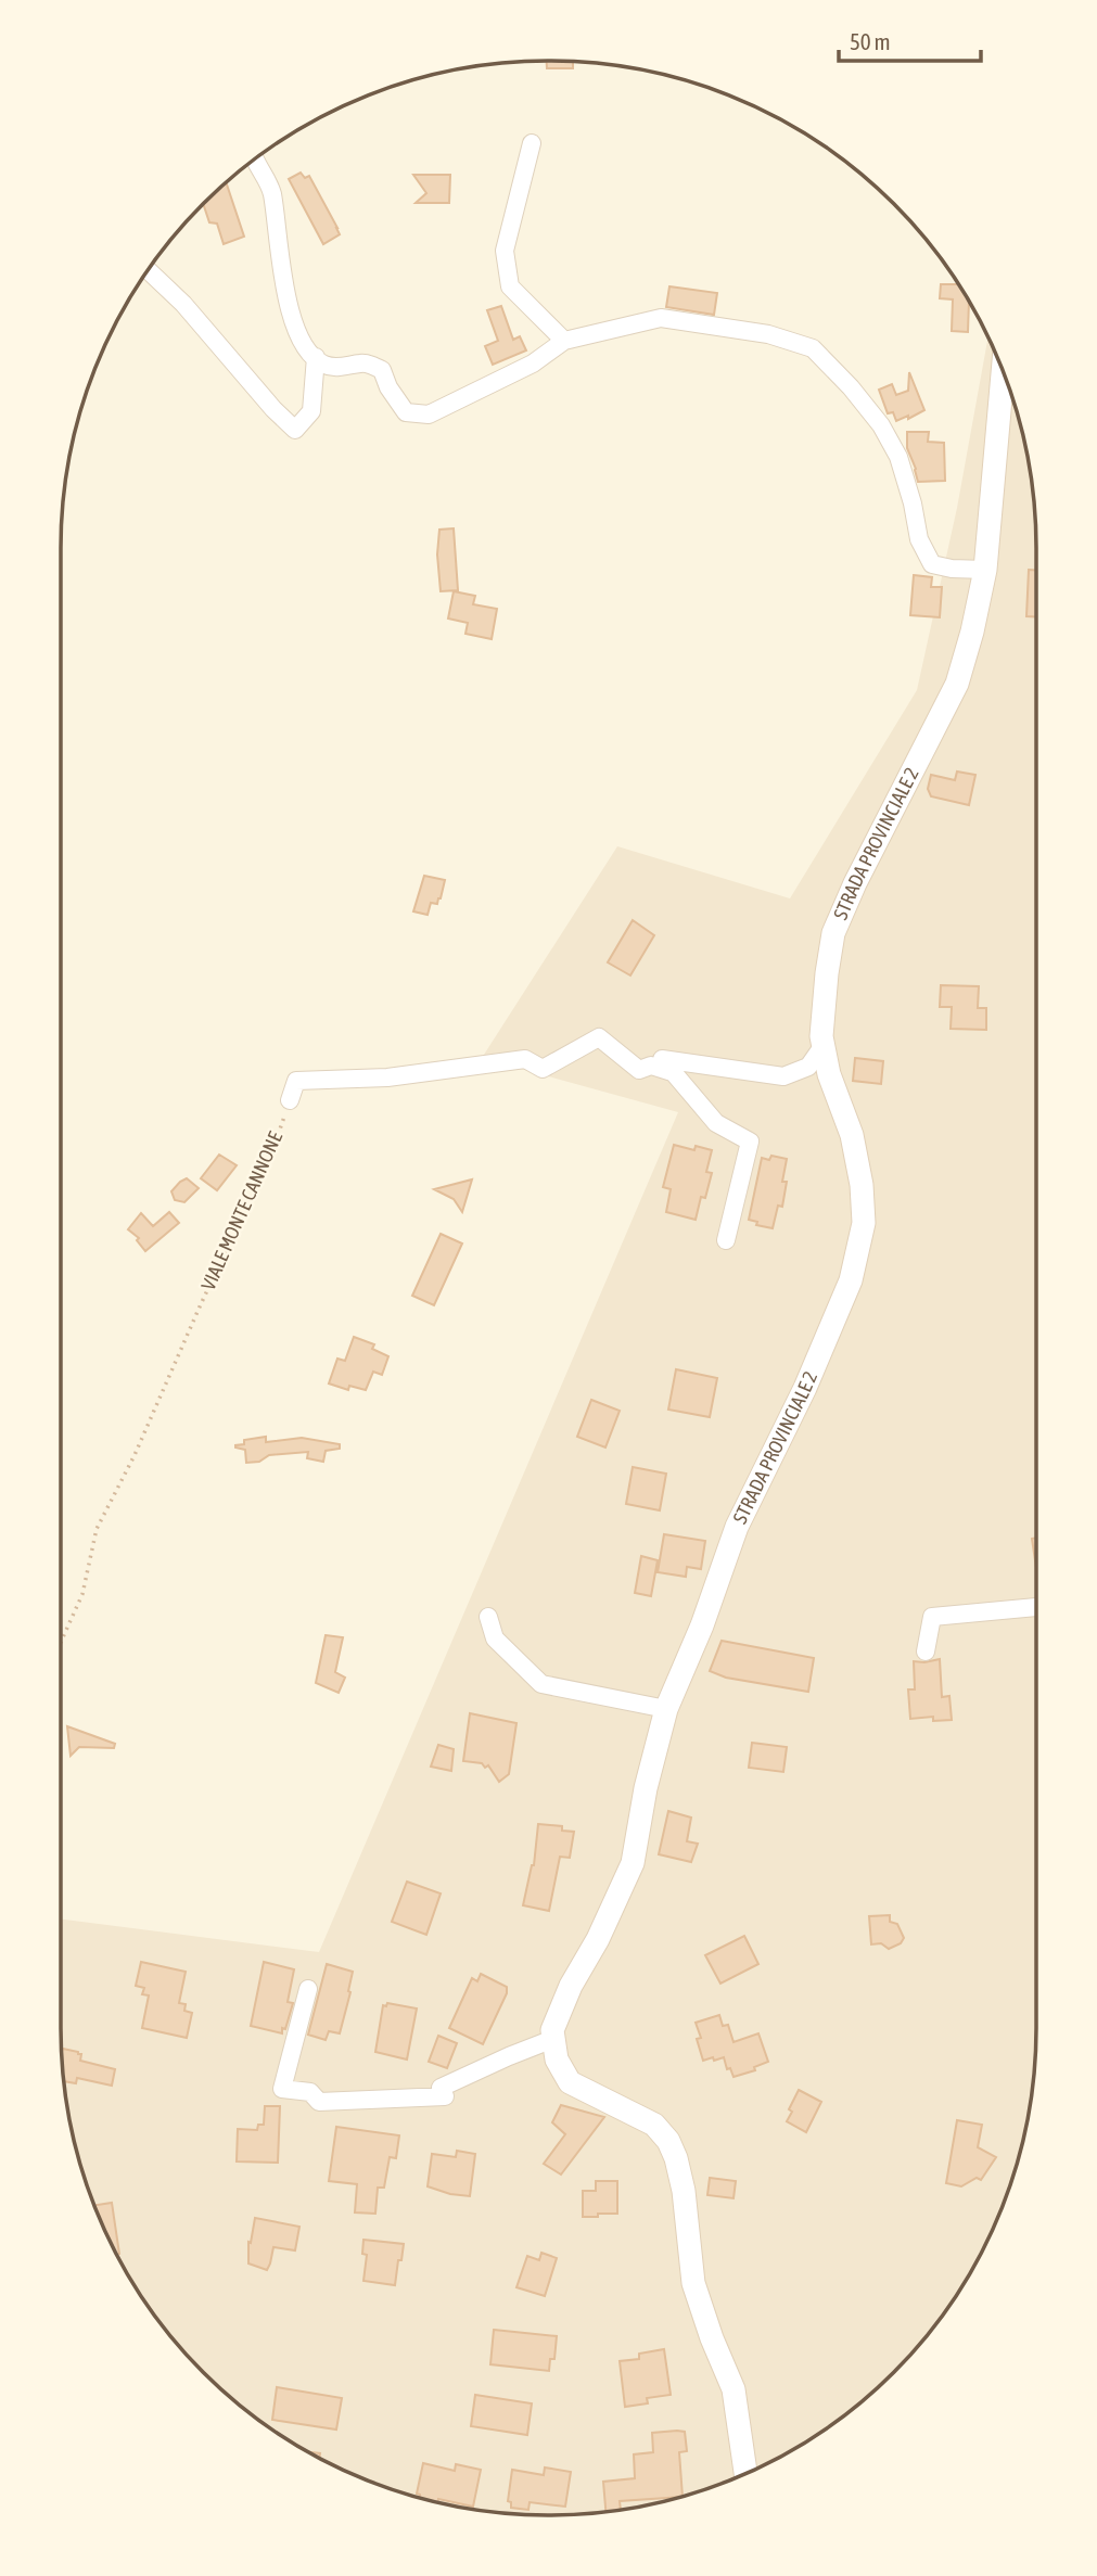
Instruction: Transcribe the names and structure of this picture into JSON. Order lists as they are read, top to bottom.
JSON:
{
  "streets": {
    "street": ["STRADA PROVINCIALE 2"],
    "path": ["VIALE MONTE CANNONE"]
  },
  "scale_bar": "50 m"
}
